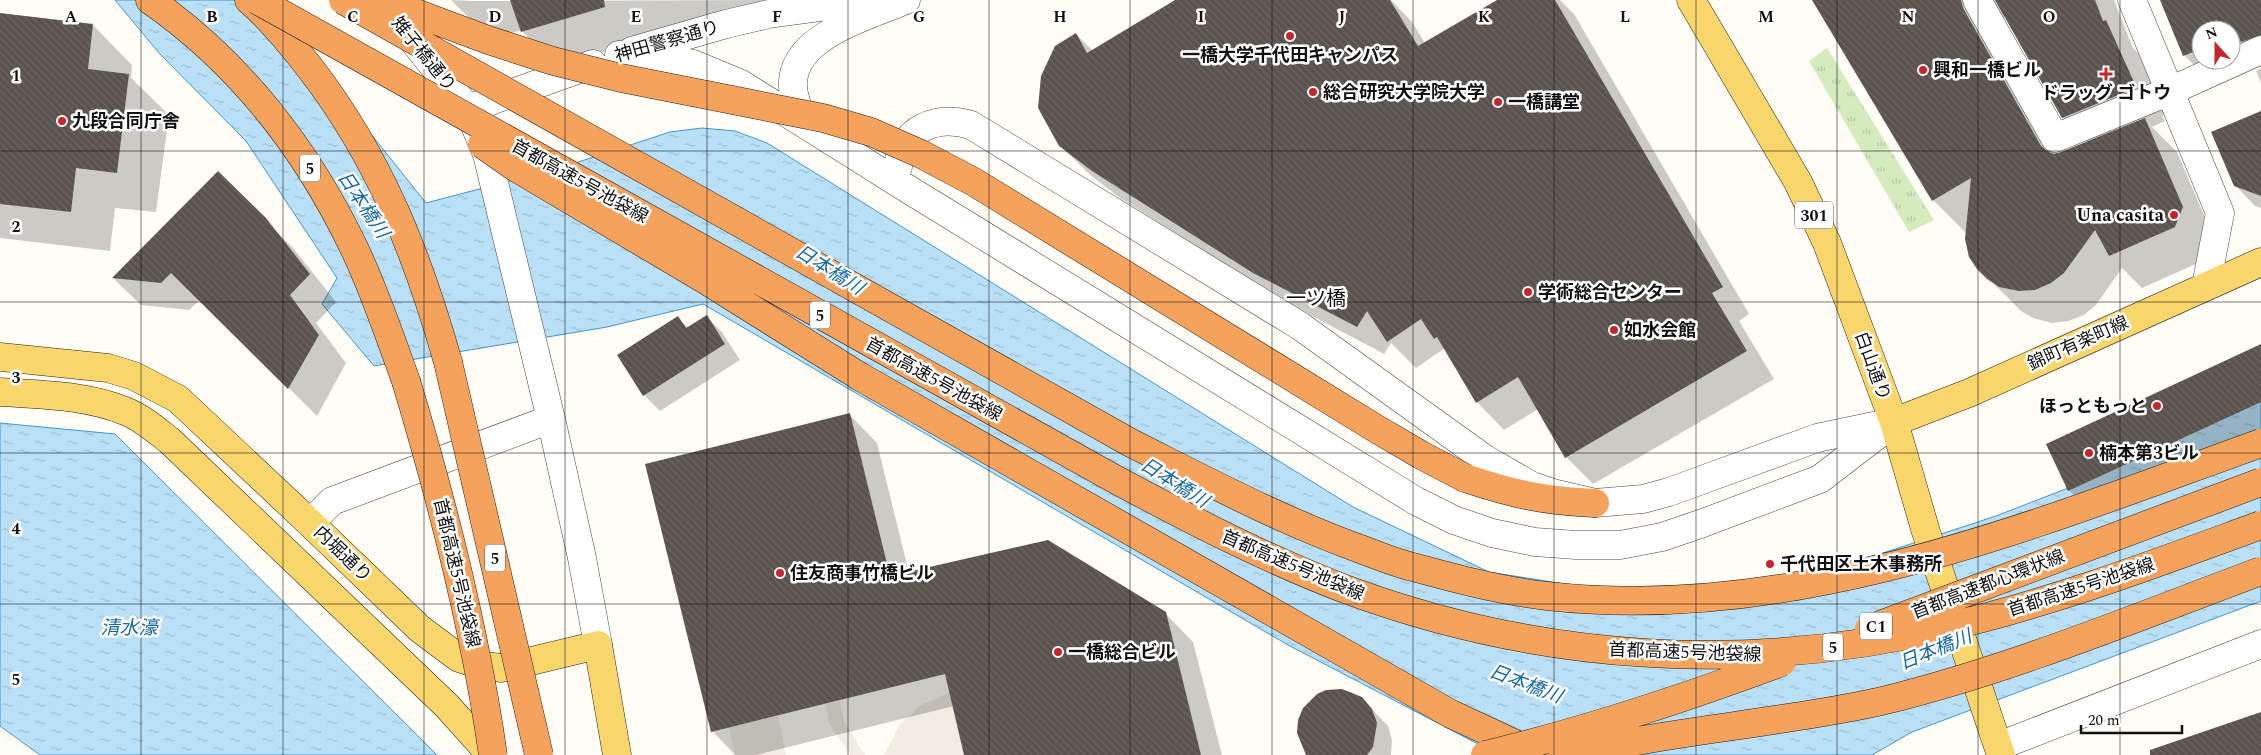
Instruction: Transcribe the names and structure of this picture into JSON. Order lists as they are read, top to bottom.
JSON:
{
  "streets": {
    "highway": [
      "5",
      "首都高速5号池袋線",
      "首都高速都心環状線",
      "C1"
    ],
    "main road": [
      "301",
      "錦町有楽町線",
      "白山通り",
      "内堀通り"
    ],
    "street": ["神田警察通り", "雉子橋通り"]
  },
  "crossings": [
    ["神田警察通り", "雉子橋通り"],
    ["雉子橋通り", "内堀通り"],
    ["錦町有楽町線", "白山通り"]
  ],
  "districts": ["一ツ橋"],
  "water": ["日本橋川", "清水濠"],
  "places": {
    "other": [
      "一橋大学千代田キャンパス",
      "興和一橋ビル",
      "総合研究大学院大学",
      "一橋講堂",
      "九段合同庁舎",
      "Una casita",
      "学術総合センター",
      "如水会館",
      "ほっともっと",
      "楠本第3ビル",
      "千代田区土木事務所",
      "住友商事竹橋ビル",
      "一橋総合ビル"
    ],
    "health": ["ドラッグ ゴトウ"]
  },
  "scale_bar": "20 m",
  "north": "top",
  "grid": {
    "columns": [
      "A",
      "B",
      "C",
      "D",
      "E",
      "F",
      "G",
      "H",
      "I",
      "J",
      "K",
      "L",
      "M",
      "N",
      "O"
    ],
    "rows": [
      "1",
      "2",
      "3",
      "4",
      "5"
    ]
  }
}
